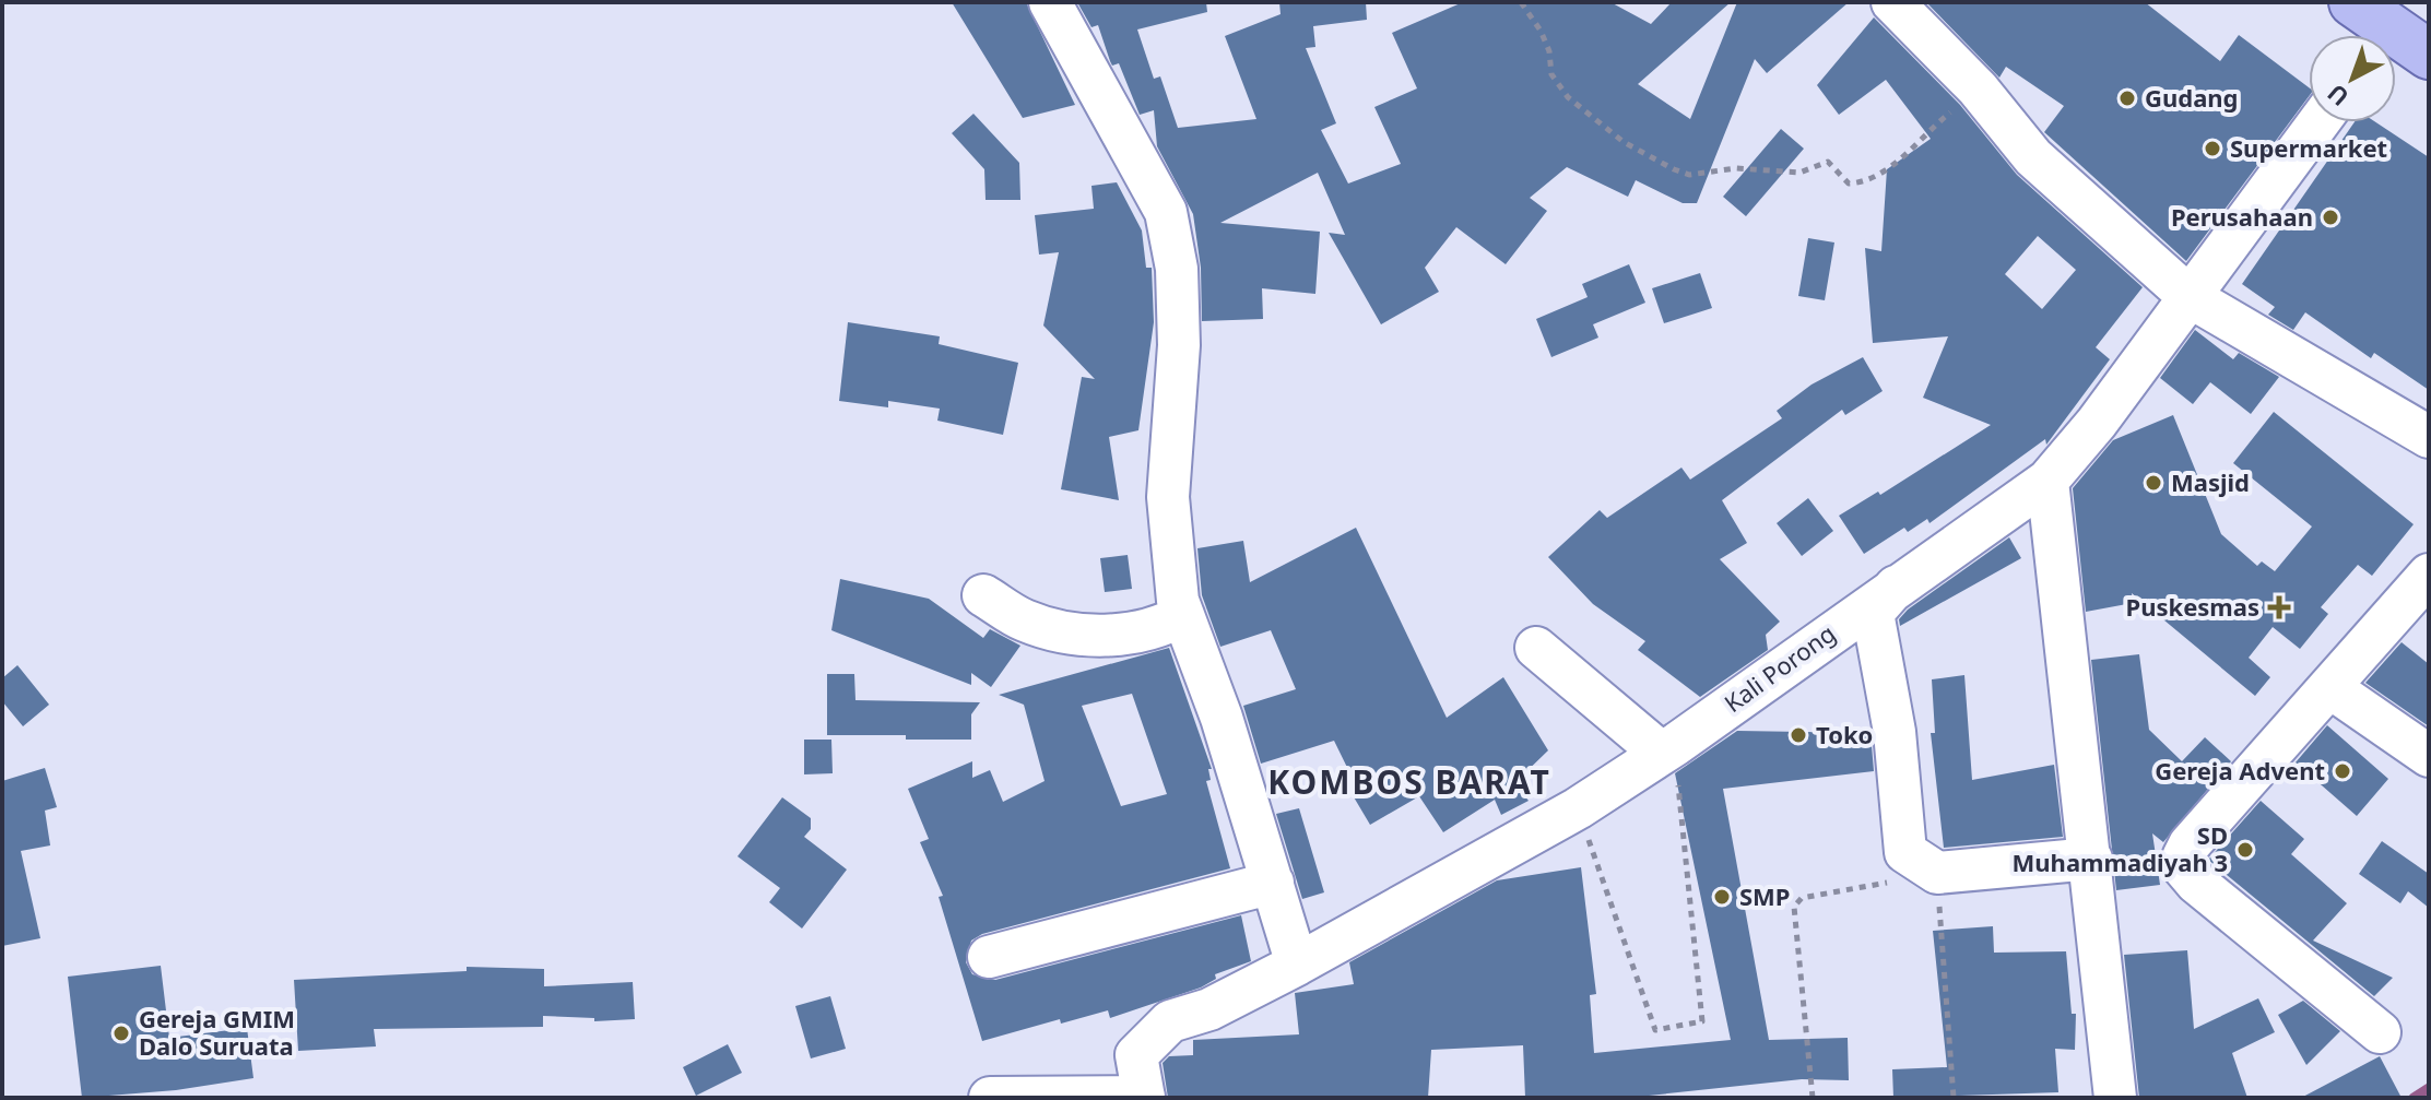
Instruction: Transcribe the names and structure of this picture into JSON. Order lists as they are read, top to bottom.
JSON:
{
  "streets": {
    "street": ["Kali Porong"]
  },
  "districts": ["KOMBOS BARAT"],
  "places": {
    "other": [
      "Gudang",
      "Supermarket",
      "Perusahaan",
      "Masjid",
      "Toko",
      "Gereja Advent",
      "SD Muhammadiyah 3",
      "SMP",
      "Gereja GMIM Dalo Suruata"
    ],
    "health": ["Puskesmas"]
  },
  "north": "bottom left"
}
